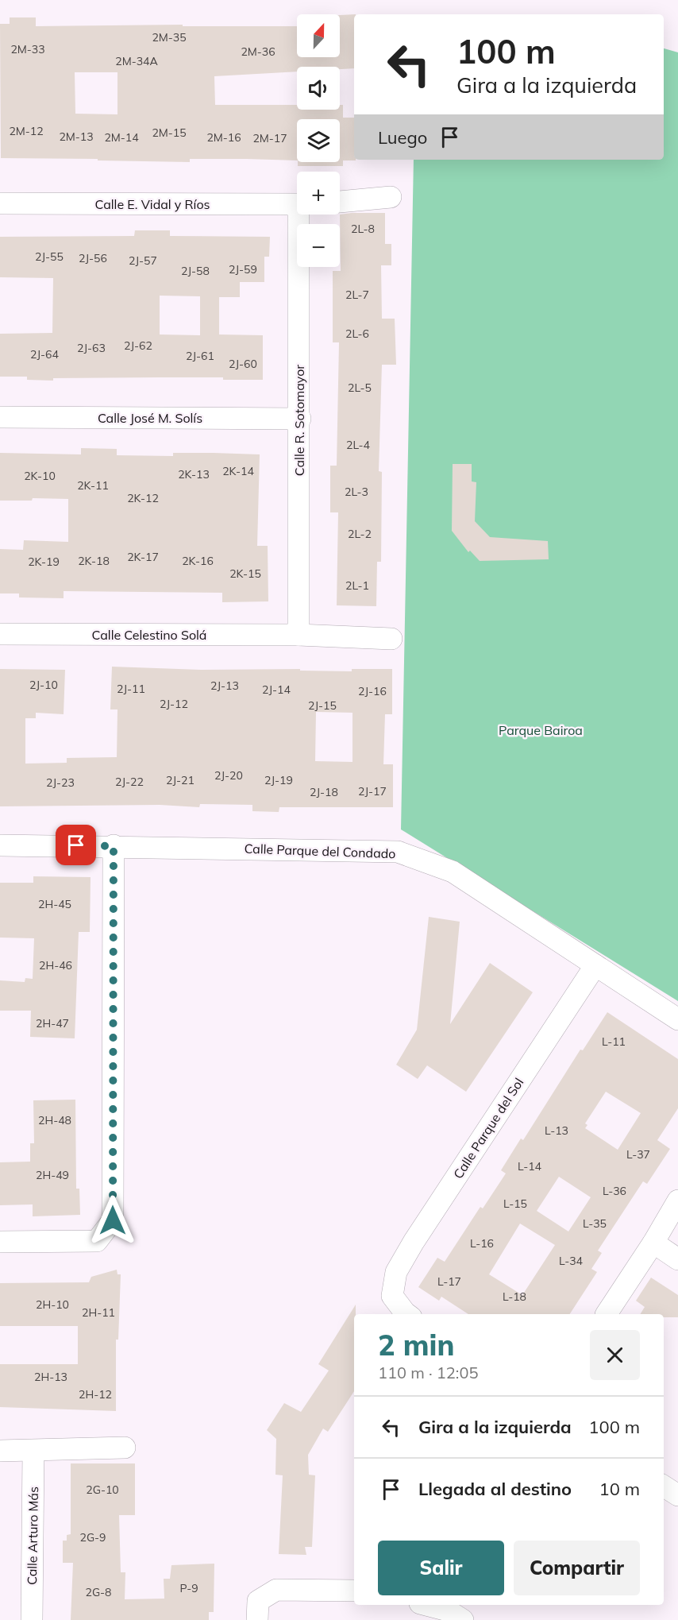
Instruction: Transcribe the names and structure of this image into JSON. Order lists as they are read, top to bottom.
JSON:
{
  "streets": {
    "street": [
      "Calle E. Vidal y Ríos",
      "Calle José M. Solís",
      "Calle R. Sotomayor",
      "Calle Celestino Solá",
      "Calle Parque del Condado",
      "Calle Parque del Sol",
      "Calle Arturo Más"
    ]
  },
  "crossings": [
    ["Calle José M. Solís", "Calle R. Sotomayor"],
    ["Calle R. Sotomayor", "Calle Celestino Solá"],
    ["Calle Parque del Condado", "Calle Parque del Sol"]
  ],
  "parks": ["Parque Bairoa"],
  "house_numbers": [
    "2M-35",
    "2M-33",
    "2M-36",
    "2M-34A",
    "2M-12",
    "2M-15",
    "2M-13",
    "2M-14",
    "2M-16",
    "2M-17",
    "2L-8",
    "2J-55",
    "2J-56",
    "2J-57",
    "2J-59",
    "2J-58",
    "2L-7",
    "2L-6",
    "2J-62",
    "2J-63",
    "2J-64",
    "2J-61",
    "2J-60",
    "2L-5",
    "2L-4",
    "2K-14",
    "2K-13",
    "2K-10",
    "2K-11",
    "2L-3",
    "2K-12",
    "2L-2",
    "2K-17",
    "2K-18",
    "2K-16",
    "2K-19",
    "2K-15",
    "2L-1",
    "2J-10",
    "2J-13",
    "2J-11",
    "2J-14",
    "2J-16",
    "2J-12",
    "2J-15",
    "2J-20",
    "2J-21",
    "2J-19",
    "2J-22",
    "2J-23",
    "2J-17",
    "2J-18",
    "2H-45",
    "2H-46",
    "2H-47",
    "L-11",
    "2H-48",
    "L-13",
    "L-37",
    "L-14",
    "2H-49",
    "L-36",
    "L-15",
    "L-35",
    "L-16",
    "L-34",
    "L-17",
    "L-18",
    "2H-10",
    "2H-11",
    "2H-13",
    "2H-12",
    "2G-10",
    "2G-9",
    "P-9",
    "2G-8"
  ],
  "north": "top",
  "page": {
    "map_buttons": ["+", "−"],
    "turn": ["100 m", "Gira a la izquierda"],
    "then": "Luego",
    "heading": ["2 min", "110 m · 12:05"],
    "list": [
      {
        "name": "Gira a la izquierda",
        "value": "100 m"
      },
      {
        "name": "Llegada al destino",
        "value": "10 m"
      }
    ],
    "buttons": ["Salir", "Compartir"]
  }
}
